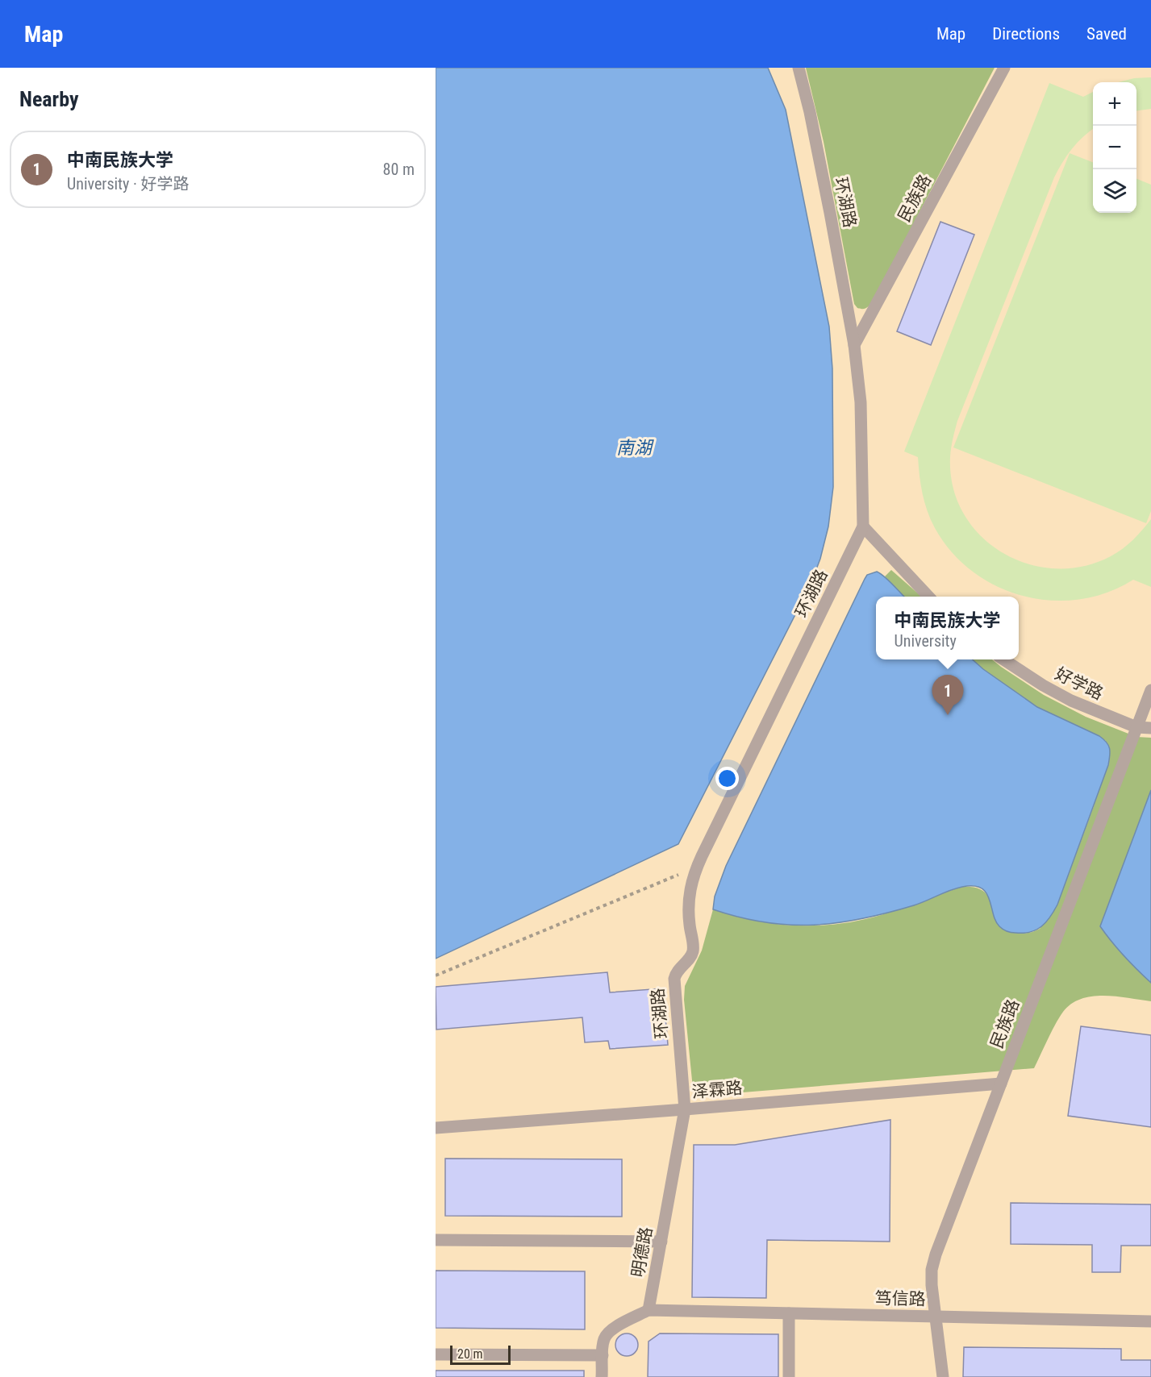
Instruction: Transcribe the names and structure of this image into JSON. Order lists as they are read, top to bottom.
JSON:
{
  "streets": {
    "street": [
      "民族路",
      "环湖路",
      "好学路",
      "泽霖路",
      "明德路",
      "笃信路"
    ]
  },
  "crossings": [
    ["民族路", "环湖路"],
    ["民族路", "好学路"],
    ["民族路", "泽霖路"],
    ["民族路", "笃信路"],
    ["环湖路", "泽霖路"],
    ["环湖路", "明德路"],
    ["泽霖路", "明德路"],
    ["明德路", "笃信路"]
  ],
  "water": ["南湖"],
  "scale_bar": "20 m",
  "page": {
    "header": "Map",
    "nav": ["Map", "Directions", "Saved"],
    "heading": "Nearby",
    "map_buttons": ["+", "−"],
    "list": [
      {
        "mark": "1",
        "name": "中南民族大学",
        "note": "University · 好学路",
        "value": "80 m"
      }
    ],
    "popup": ["中南民族大学", "University"],
    "pins": "1",
    "scale": "20 m"
  }
}
